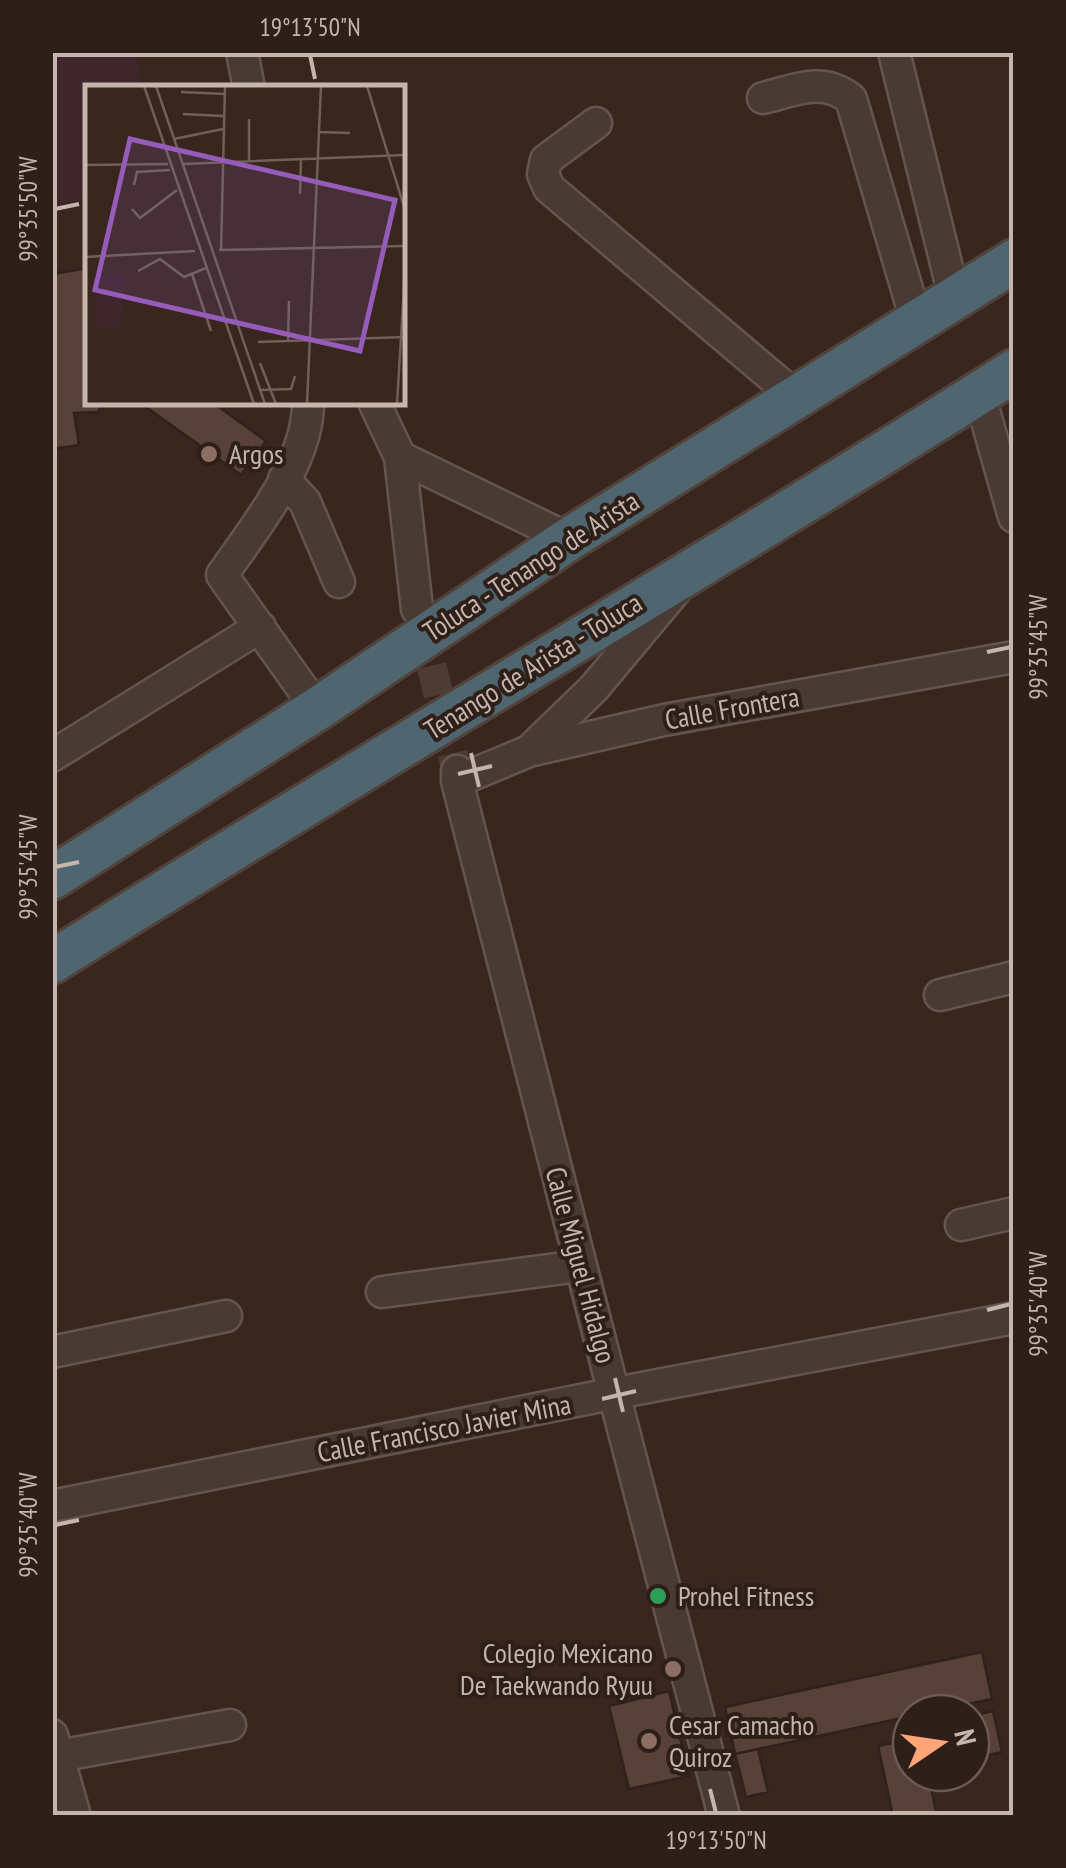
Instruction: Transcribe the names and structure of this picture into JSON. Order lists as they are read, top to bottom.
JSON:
{
  "streets": {
    "highway": ["Toluca - Tenango de Arista", "Tenango de Arista - Toluca"],
    "street": ["Calle Frontera", "Calle Miguel Hidalgo", "Calle Francisco Javier Mina"]
  },
  "crossings": [
    ["Calle Frontera", "Calle Miguel Hidalgo"],
    ["Calle Miguel Hidalgo", "Calle Francisco Javier Mina"]
  ],
  "places": [
    "Argos",
    "Prohel Fitness",
    "Colegio Mexicano De Taekwando Ryuu",
    "Cesar Camacho Quiroz"
  ],
  "north": "right",
  "coordinates": [
    "19°13'50\"N",
    "99°35'50\"W",
    "99°35'45\"W",
    "99°35'40\"W"
  ]
}
